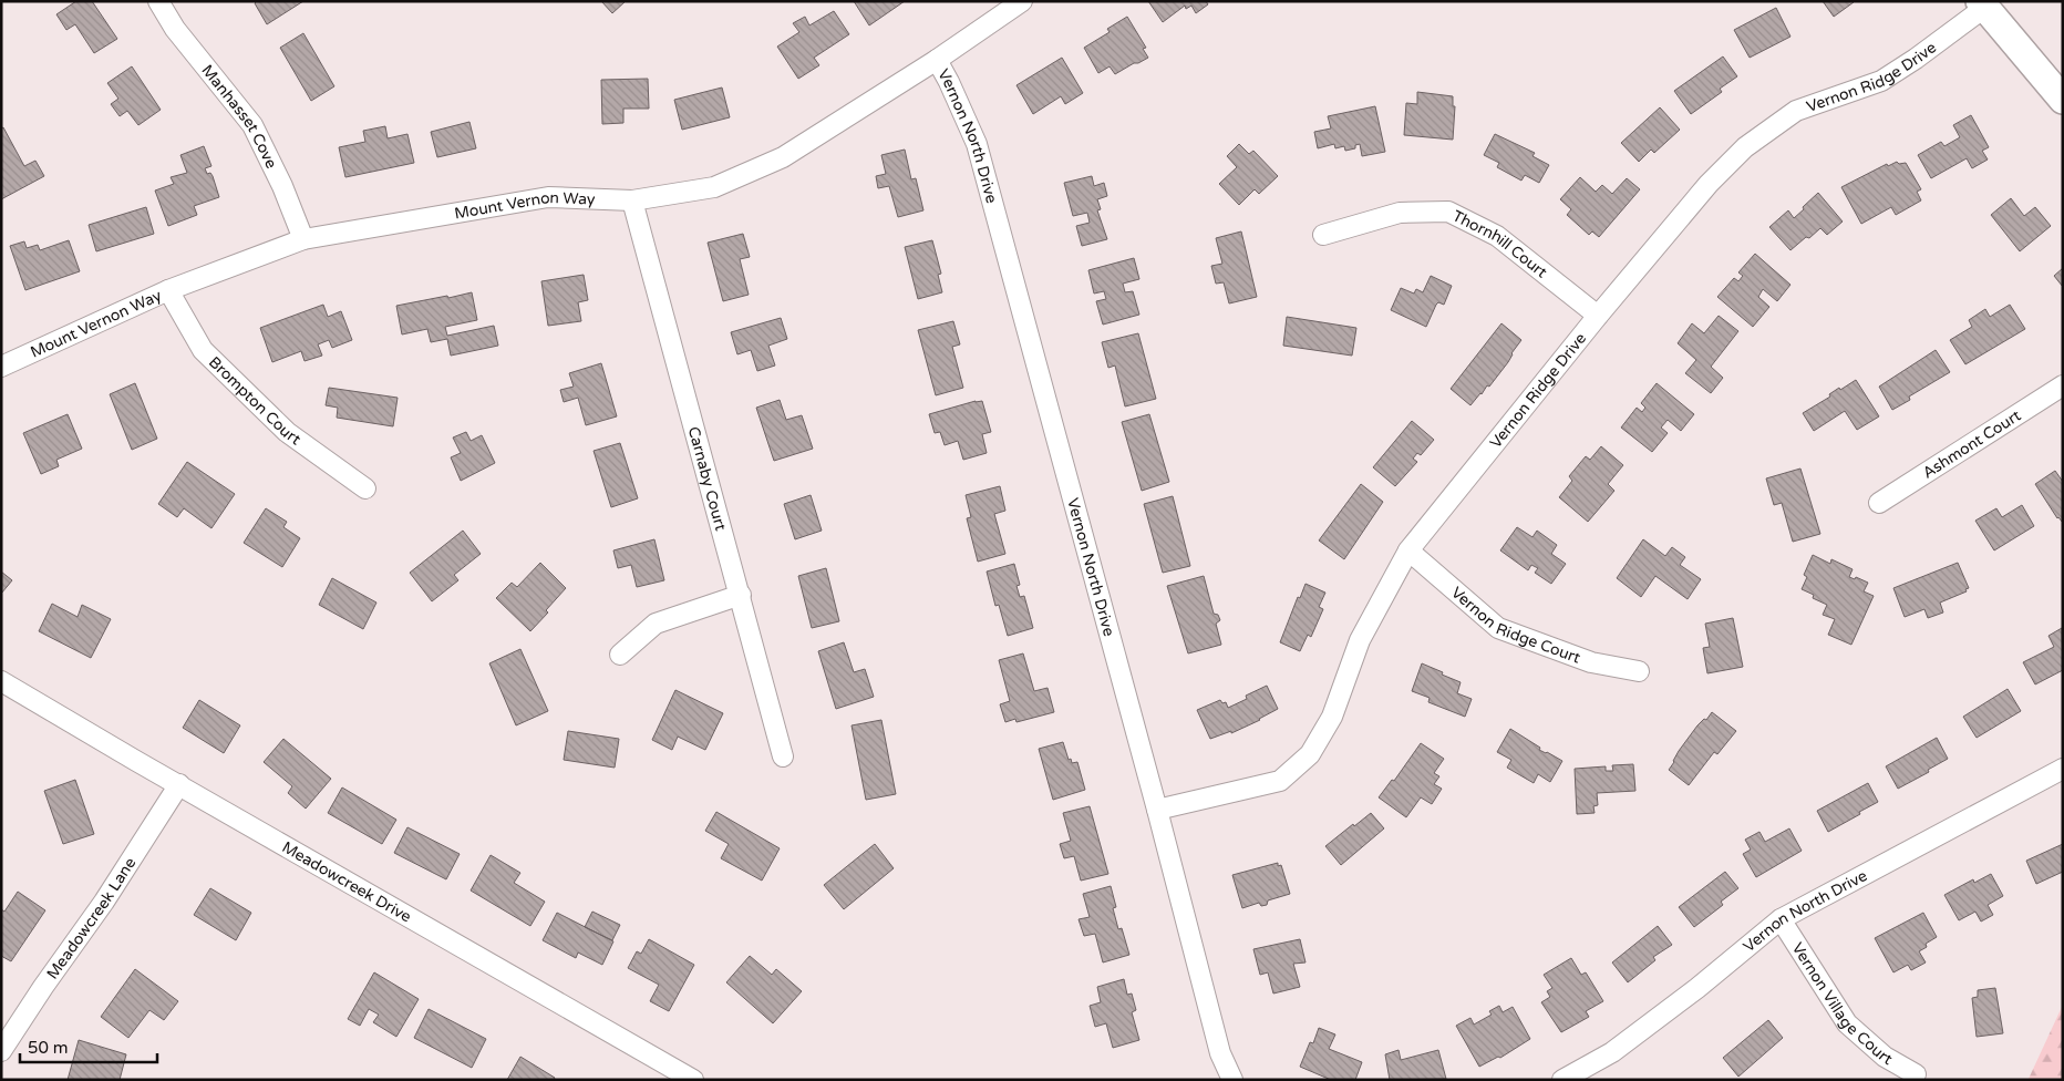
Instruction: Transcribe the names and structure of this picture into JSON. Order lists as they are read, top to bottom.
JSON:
{
  "streets": {
    "street": [
      "Vernon Ridge Drive",
      "Manhasset Cove",
      "Vernon North Drive",
      "Mount Vernon Way",
      "Thornhill Court",
      "Brompton Court",
      "Ashmont Court",
      "Carnaby Court",
      "Vernon Ridge Court",
      "Meadowcreek Drive",
      "Meadowcreek Lane",
      "Vernon Village Court"
    ]
  },
  "crossings": [
    ["Vernon Ridge Drive", "Vernon North Drive"],
    ["Vernon Ridge Drive", "Thornhill Court"],
    ["Vernon Ridge Drive", "Vernon Ridge Court"],
    ["Manhasset Cove", "Mount Vernon Way"],
    ["Vernon North Drive", "Mount Vernon Way"],
    ["Vernon North Drive", "Vernon Village Court"],
    ["Mount Vernon Way", "Brompton Court"],
    ["Mount Vernon Way", "Carnaby Court"],
    ["Meadowcreek Drive", "Meadowcreek Lane"]
  ],
  "scale_bar": "50 m"
}
